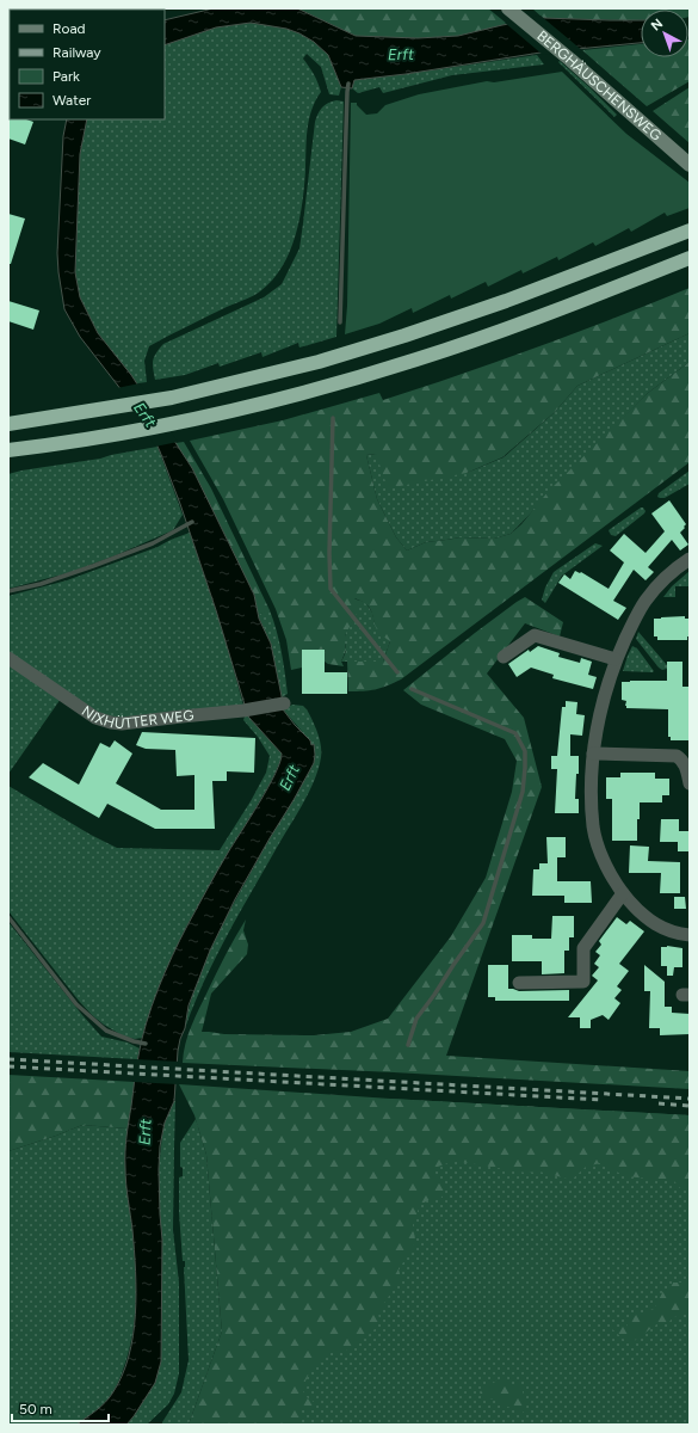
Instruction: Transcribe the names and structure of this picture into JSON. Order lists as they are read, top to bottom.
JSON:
{
  "streets": {
    "main road": ["BERGHÄUSCHENSWEG"],
    "street": ["NIXHÜTTER WEG"]
  },
  "water": ["Erft"],
  "legend": [
    "Road",
    "Railway",
    "Park",
    "Water"
  ],
  "scale_bar": "50 m",
  "north": "top left"
}
